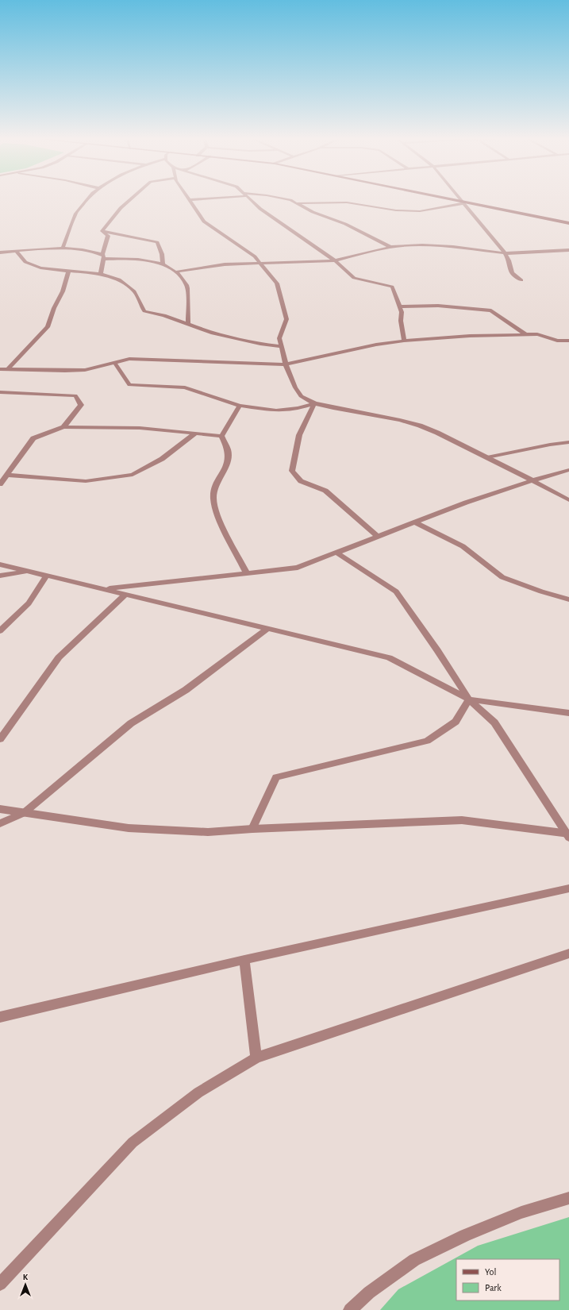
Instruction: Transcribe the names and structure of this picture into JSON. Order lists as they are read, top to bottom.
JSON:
{
  "legend": ["Yol", "Park"],
  "north": "top"
}
